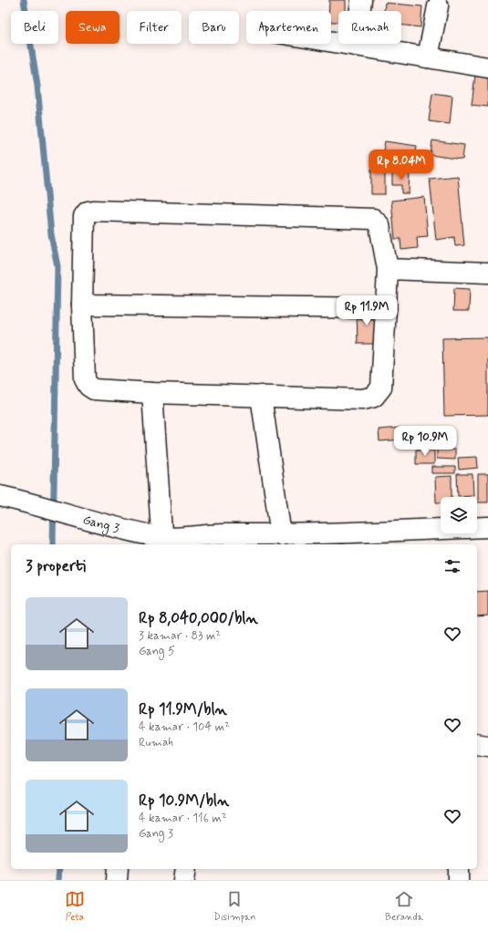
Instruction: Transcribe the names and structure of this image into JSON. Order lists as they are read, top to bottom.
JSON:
{
  "streets": {
    "street": ["Gang 3"]
  },
  "page": {
    "chip": [
      "Beli",
      "Sewa",
      "Filter",
      "Baru",
      "Apartemen",
      "Rumah"
    ],
    "price": ["Rp 8.04M", "Rp 11.9M", "Rp 10.9M"],
    "heading": "3 properti",
    "list": [
      {
        "name": "Rp 8,040,000/bln",
        "note": "3 kamar · 83 m² · Gang 5"
      },
      {
        "name": "Rp 11.9M/bln",
        "note": "4 kamar · 104 m² · Rumah"
      },
      {
        "name": "Rp 10.9M/bln",
        "note": "4 kamar · 116 m² · Gang 3"
      }
    ],
    "tabs": ["Peta", "Disimpan", "Beranda"]
  }
}
